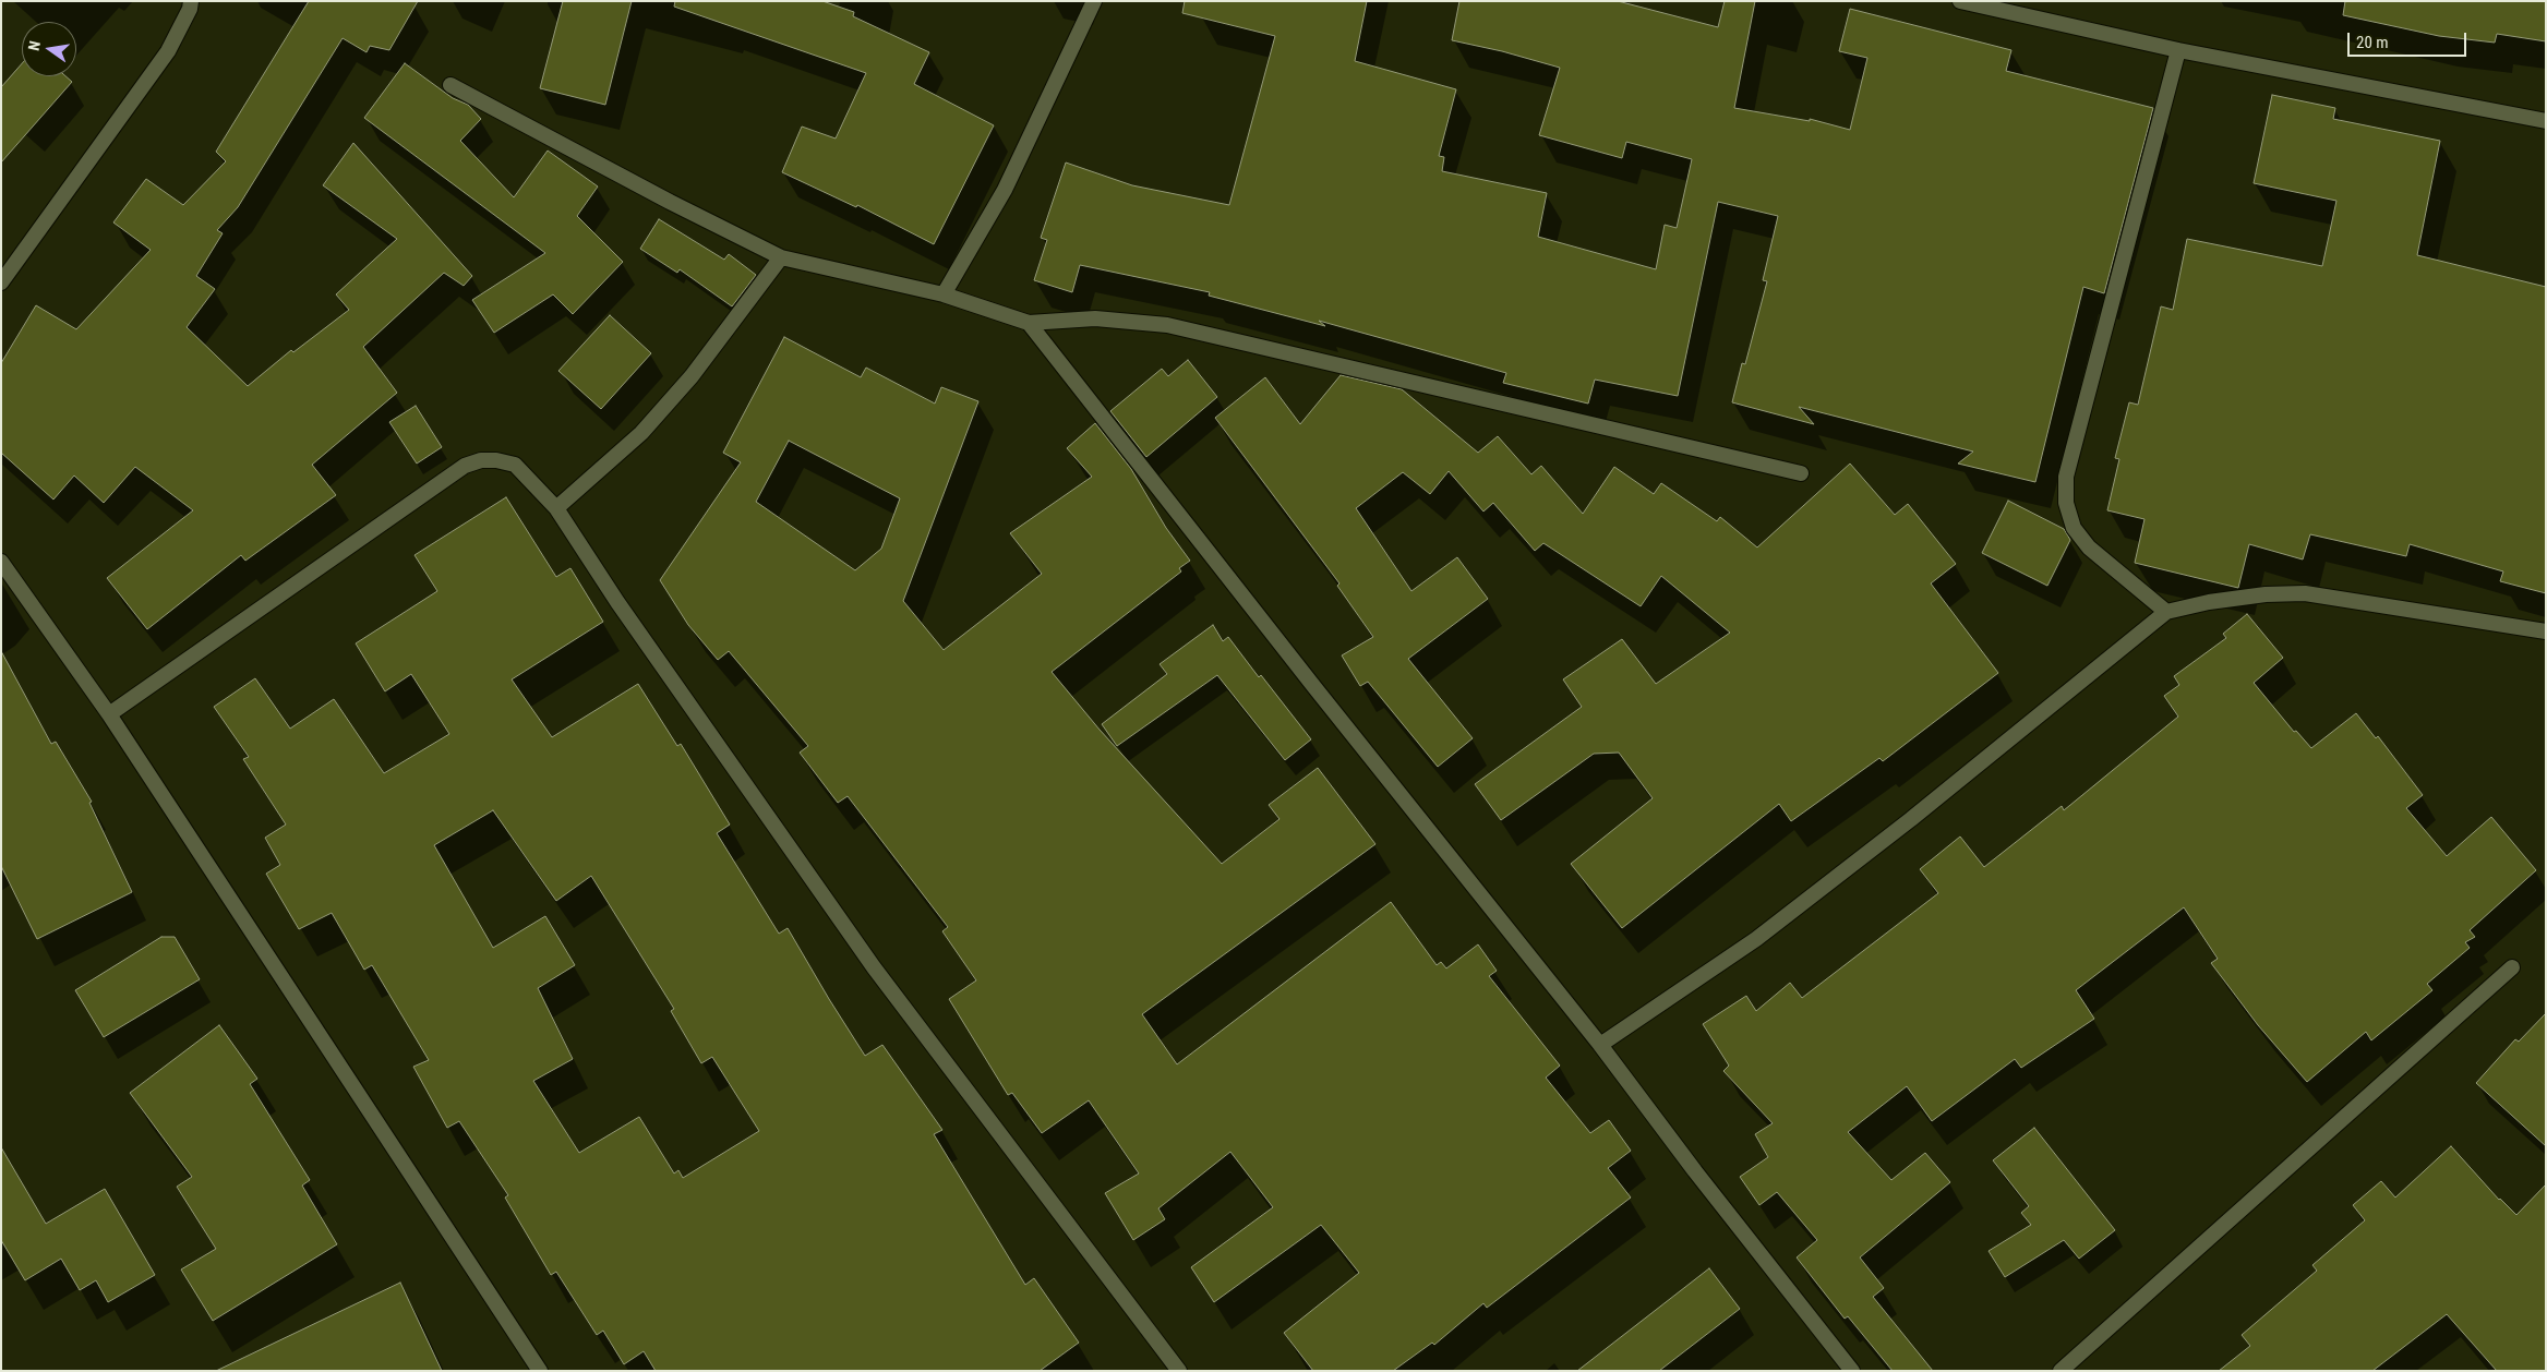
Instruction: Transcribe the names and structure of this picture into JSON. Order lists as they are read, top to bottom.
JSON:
{
  "scale_bar": "20 m",
  "north": "left"
}
